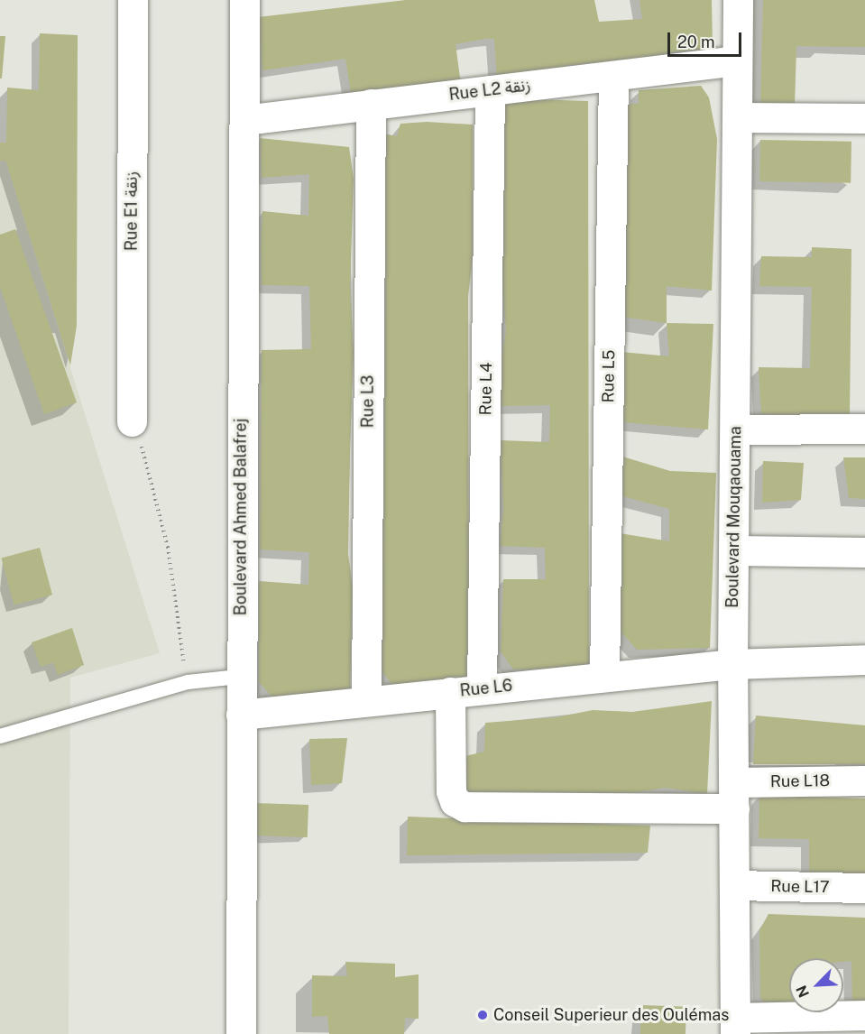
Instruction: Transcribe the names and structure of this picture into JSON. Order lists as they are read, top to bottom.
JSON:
{
  "streets": {
    "street": [
      "Rue L2 زنقة",
      "Rue E1 زنقة",
      "Rue L5",
      "Rue L4",
      "Rue L3",
      "Boulevard Ahmed Balafrej",
      "Boulevard Mouqaouama",
      "Rue L6",
      "Rue L18",
      "Rue L17"
    ]
  },
  "crossings": [
    ["Rue L2 زنقة", "Rue L5"],
    ["Rue L2 زنقة", "Rue L4"],
    ["Rue L2 زنقة", "Rue L3"],
    ["Rue L2 زنقة", "Boulevard Ahmed Balafrej"],
    ["Rue L2 زنقة", "Boulevard Mouqaouama"],
    ["Rue L5", "Rue L6"],
    ["Rue L4", "Rue L6"],
    ["Rue L3", "Rue L6"],
    ["Boulevard Ahmed Balafrej", "Rue L6"],
    ["Boulevard Mouqaouama", "Rue L6"],
    ["Boulevard Mouqaouama", "Rue L18"],
    ["Boulevard Mouqaouama", "Rue L17"],
    ["Rue L6", "Rue L18"]
  ],
  "places": ["Conseil Superieur des Oulémas"],
  "scale_bar": "20 m",
  "north": "bottom left"
}
